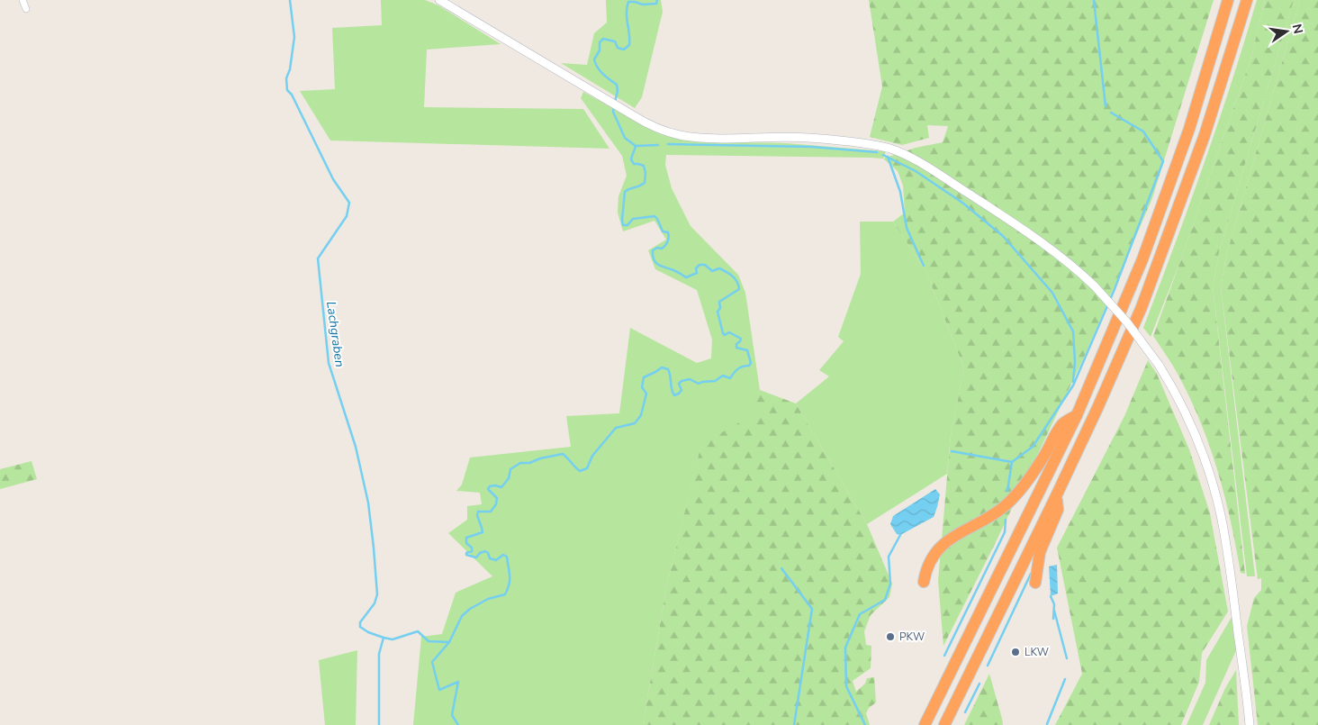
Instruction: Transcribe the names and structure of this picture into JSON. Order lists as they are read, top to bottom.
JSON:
{
  "water": ["Lachgraben"],
  "places": ["PKW", "LKW"],
  "north": "right"
}
